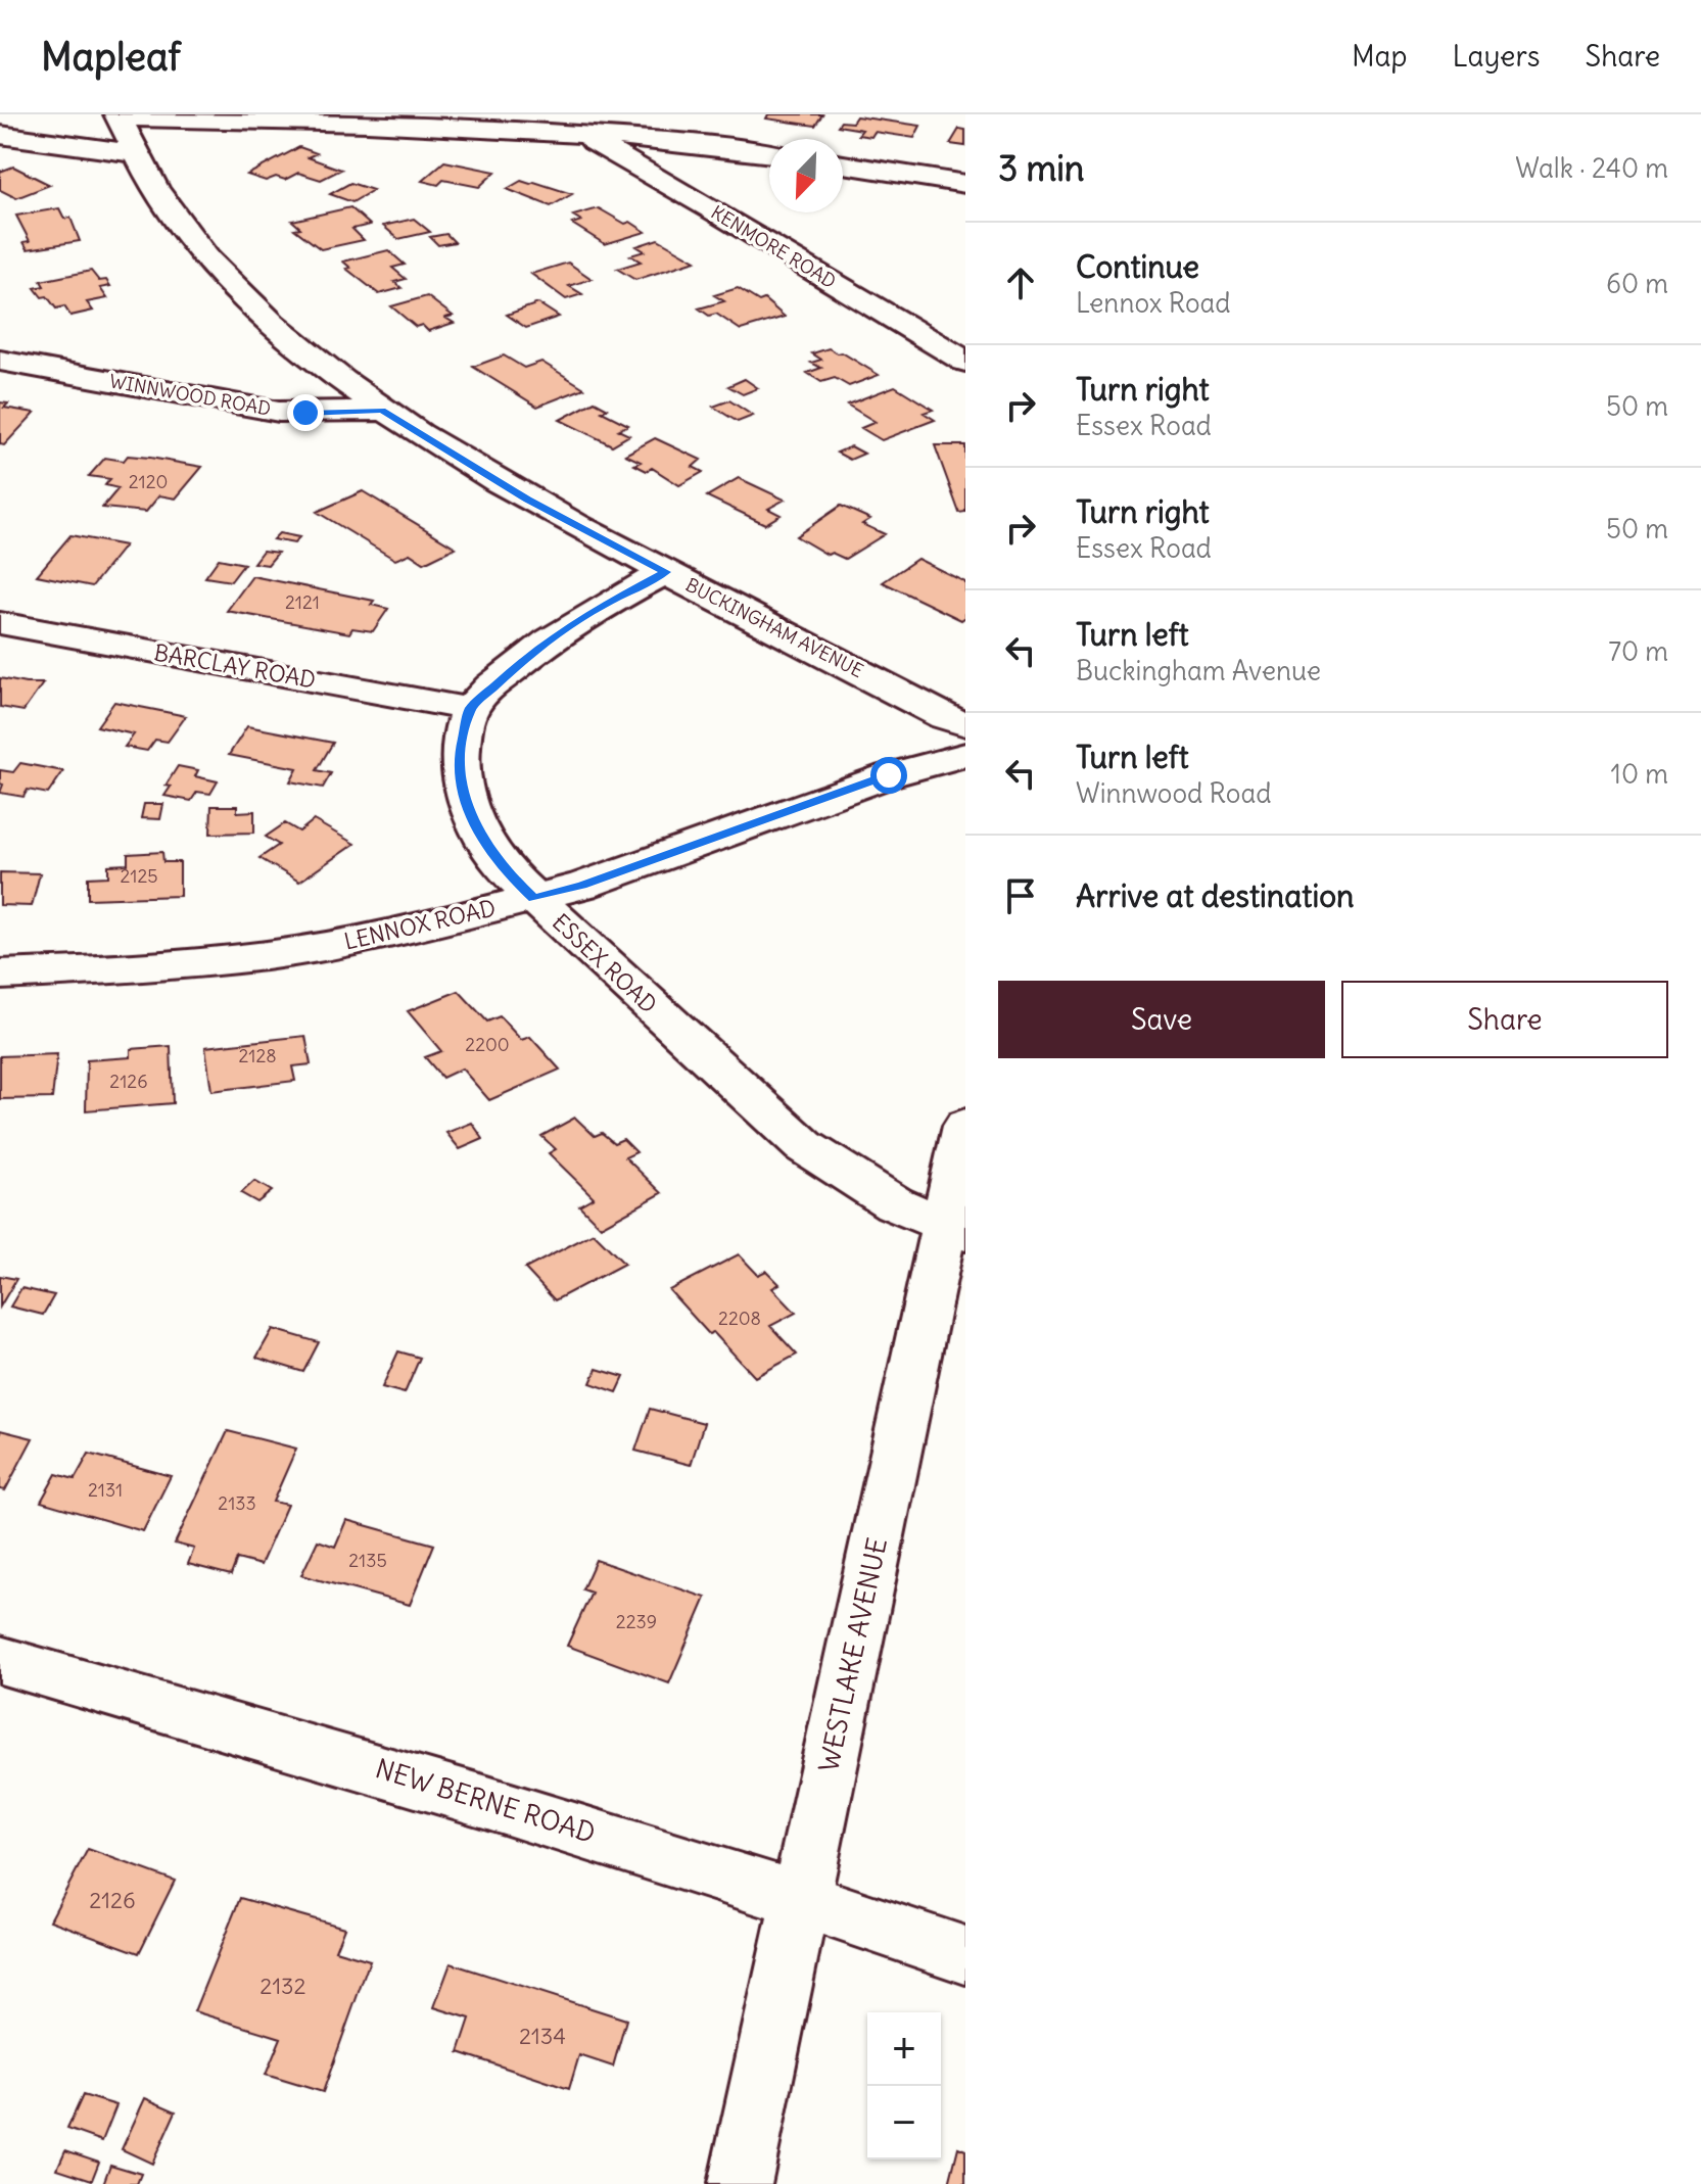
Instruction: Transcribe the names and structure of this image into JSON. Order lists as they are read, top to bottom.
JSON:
{
  "streets": {
    "street": [
      "KENMORE ROAD",
      "WINNWOOD ROAD",
      "BUCKINGHAM AVENUE",
      "BARCLAY ROAD",
      "LENNOX ROAD",
      "ESSEX ROAD",
      "WESTLAKE AVENUE",
      "NEW BERNE ROAD"
    ]
  },
  "crossings": [
    ["WINNWOOD ROAD", "BUCKINGHAM AVENUE"],
    ["BARCLAY ROAD", "ESSEX ROAD"],
    ["LENNOX ROAD", "ESSEX ROAD"],
    ["ESSEX ROAD", "WESTLAKE AVENUE"],
    ["WESTLAKE AVENUE", "NEW BERNE ROAD"]
  ],
  "house_numbers": [
    "2120",
    "2121",
    "2125",
    "2200",
    "2128",
    "2126",
    "2208",
    "2131",
    "2133",
    "2135",
    "2239",
    "2126",
    "2132",
    "2134"
  ],
  "north": "bottom left",
  "page": {
    "header": "Mapleaf",
    "nav": ["Map", "Layers", "Share"],
    "heading": ["3 min", "Walk · 240 m"],
    "list": [
      ["Continue", "Lennox Road", "60 m"],
      ["Turn right", "Essex Road", "50 m"],
      ["Turn right", "Essex Road", "50 m"],
      ["Turn left", "Buckingham Avenue", "70 m"],
      ["Turn left", "Winnwood Road", "10 m"],
      "Arrive at destination"
    ],
    "buttons": ["Save", "Share"],
    "map_buttons": ["+", "−"]
  }
}
